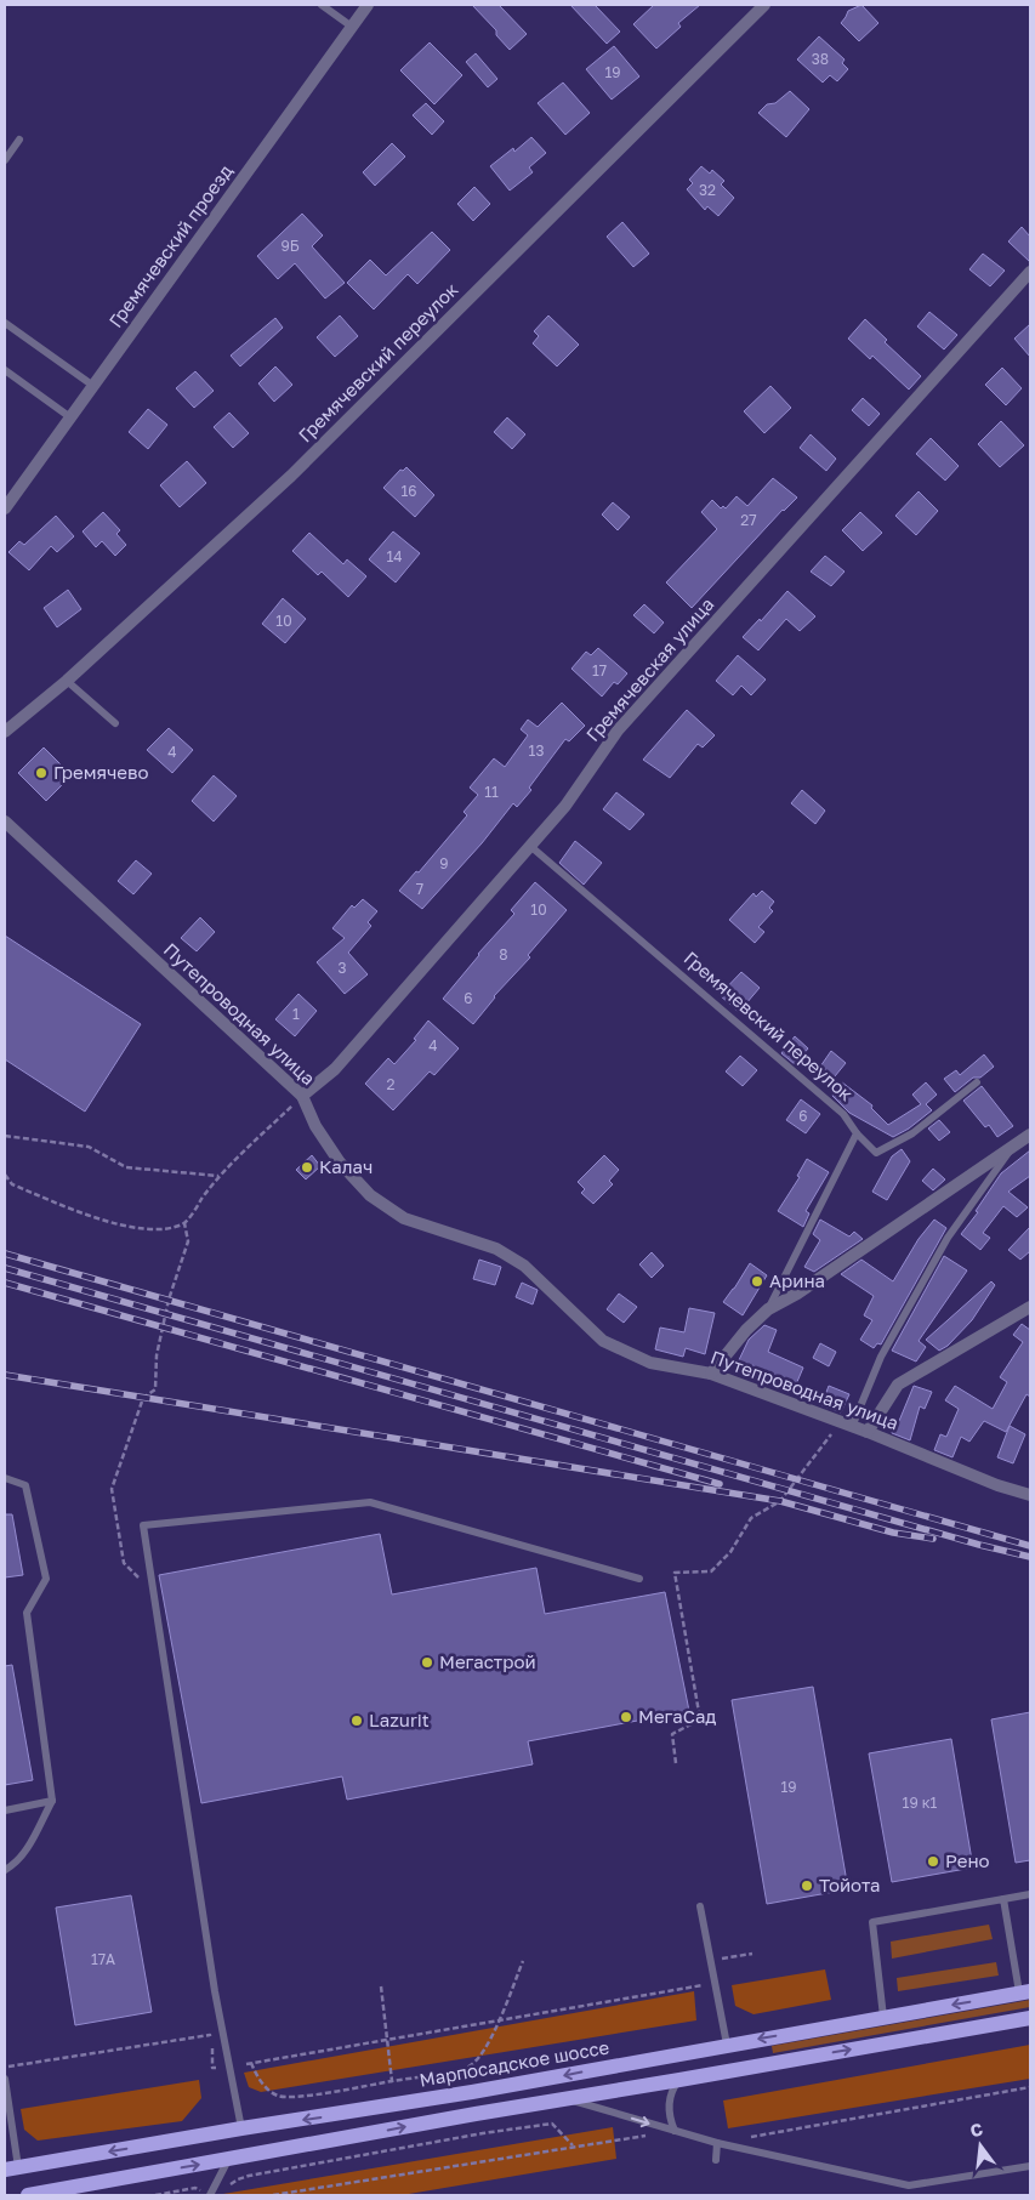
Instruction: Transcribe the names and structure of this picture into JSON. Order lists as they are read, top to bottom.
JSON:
{
  "streets": {
    "main road": ["Марпосадское шоссе"],
    "street": [
      "Гремячевский проезд",
      "Гремячевский переулок",
      "Гремячевская улица",
      "Путепроводная улица"
    ]
  },
  "crossings": [
    ["Гремячевский переулок", "Гремячевская улица"],
    ["Гремячевская улица", "Путепроводная улица"]
  ],
  "places": [
    "Гремячево",
    "Калач",
    "Арина",
    "Мегастрой",
    "МегаСад",
    "Lazurit",
    "Рено",
    "Тойота"
  ],
  "house_numbers": [
    "38",
    "19",
    "32",
    "9Б",
    "16",
    "27",
    "14",
    "10",
    "17",
    "13",
    "4",
    "11",
    "9",
    "7",
    "10",
    "8",
    "3",
    "6",
    "1",
    "4",
    "2",
    "6",
    "19",
    "19 к1",
    "17А"
  ],
  "north": "top"
}
